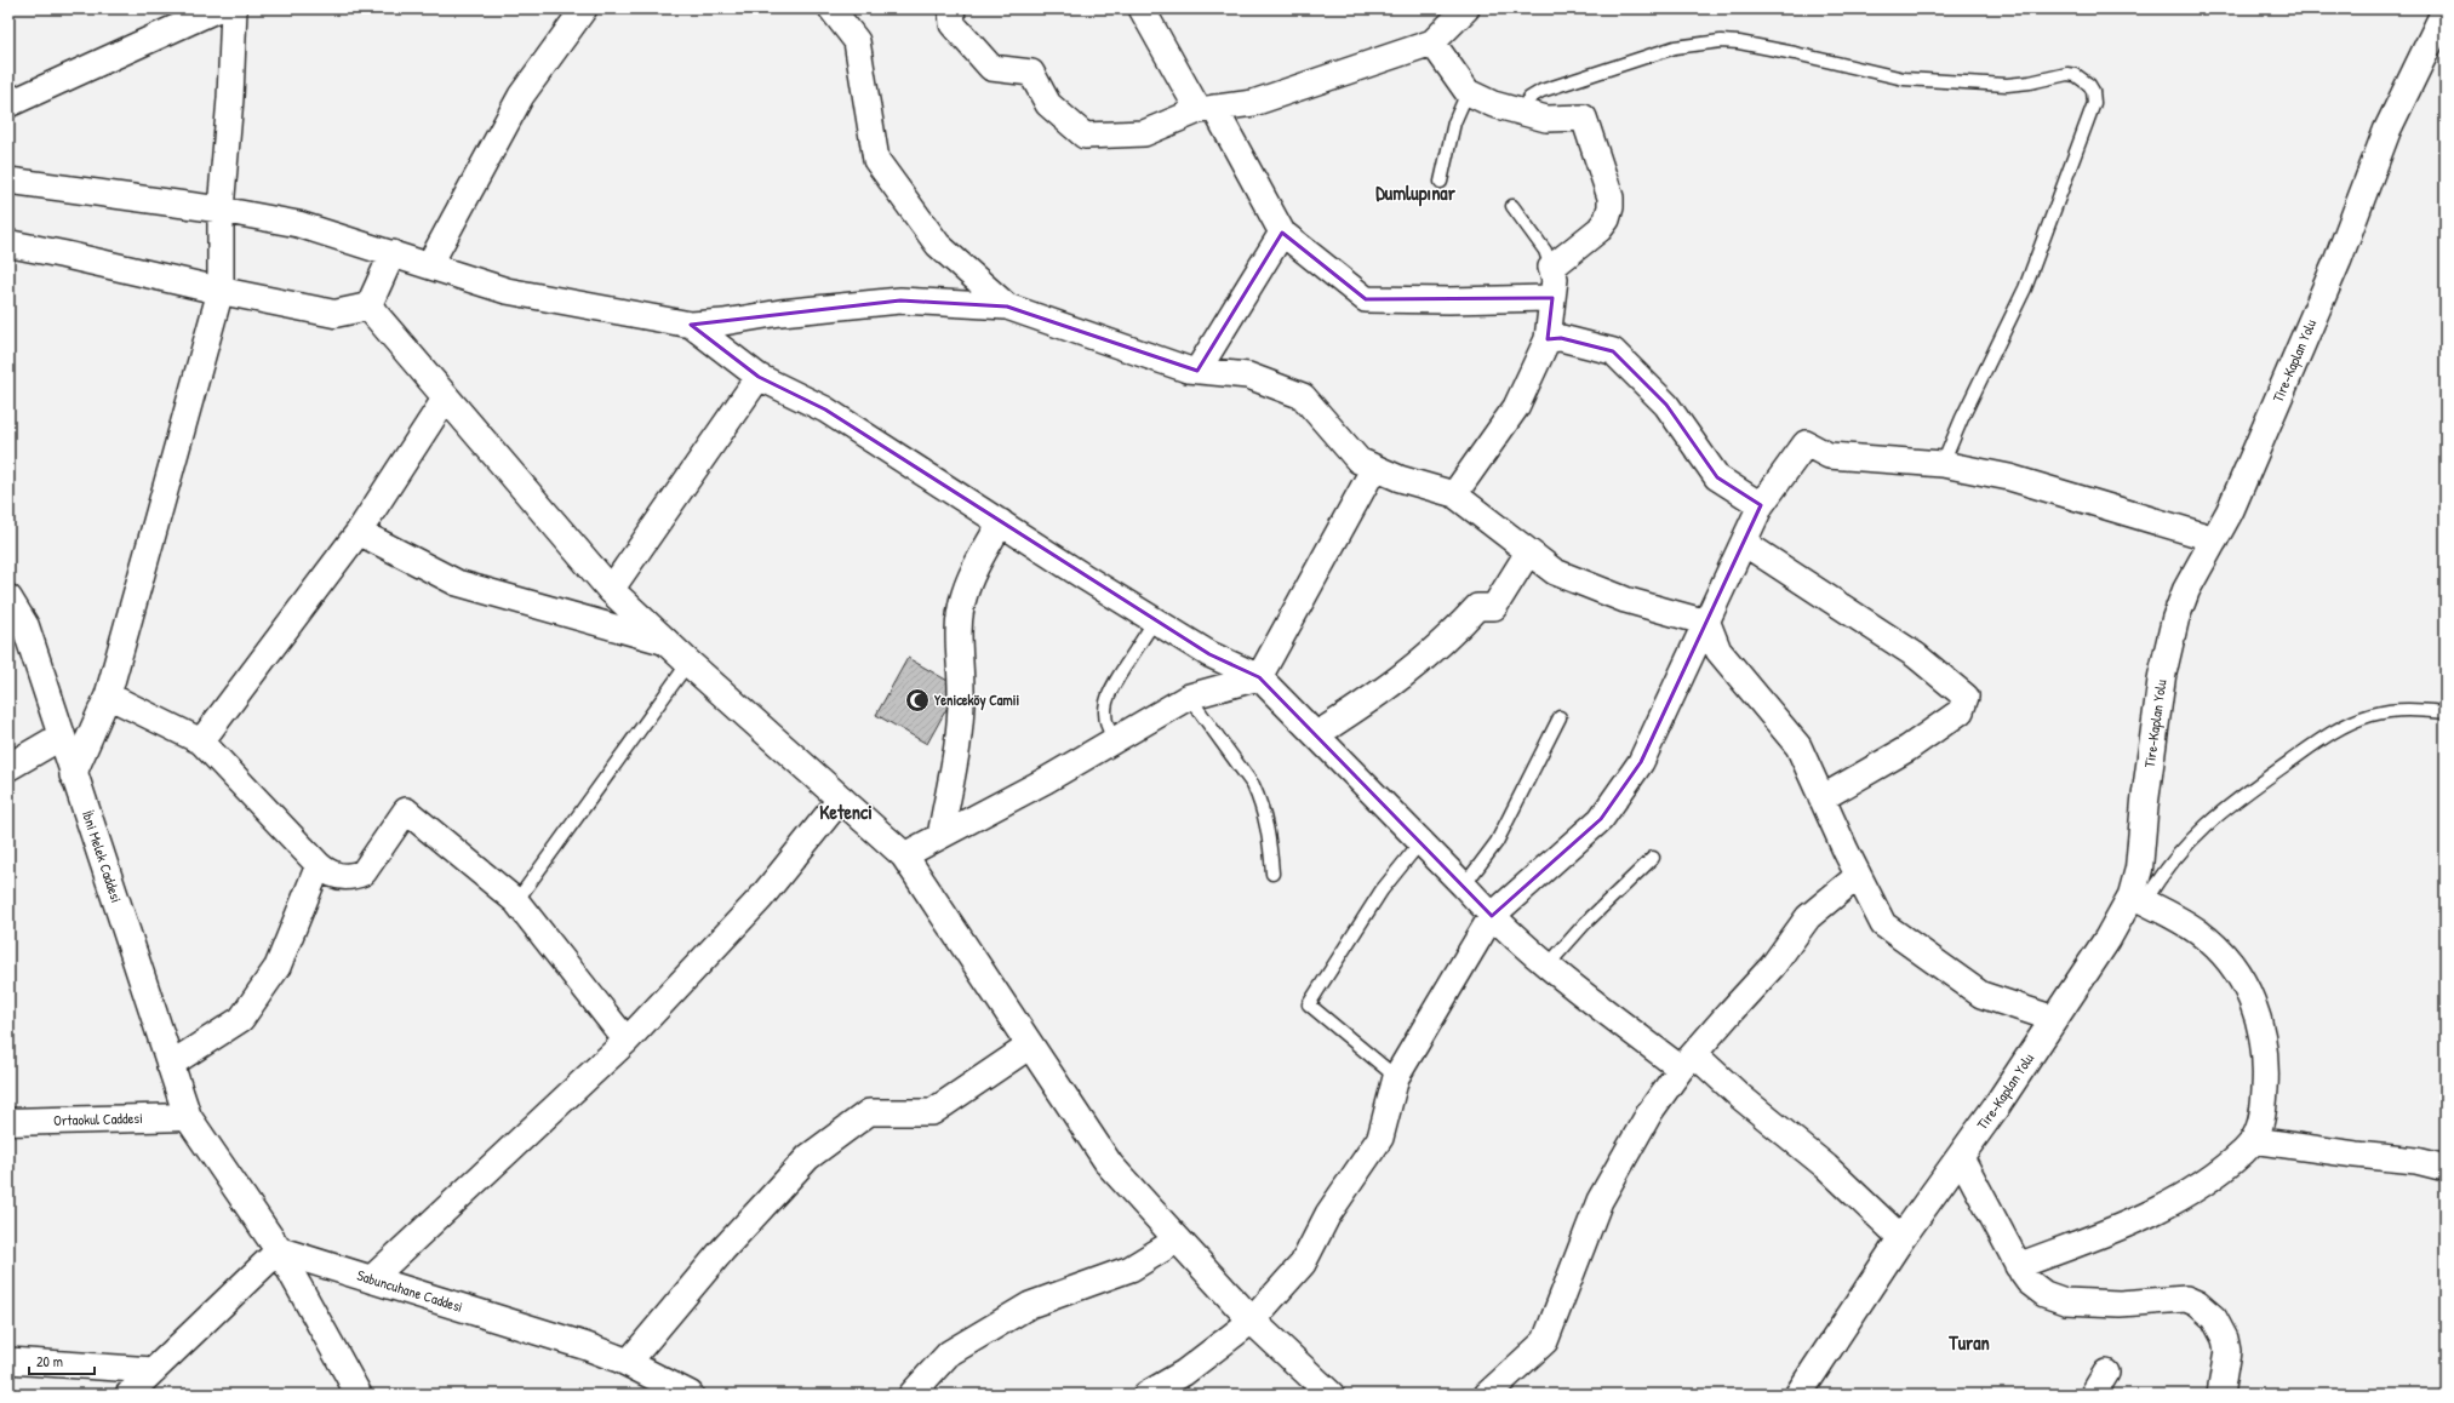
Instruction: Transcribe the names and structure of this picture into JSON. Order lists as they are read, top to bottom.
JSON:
{
  "streets": {
    "street": [
      "Tire-Kaplan Yolu",
      "İbni Melek Caddesi",
      "Ortaokul Caddesi",
      "Sabuncuhane Caddesi"
    ]
  },
  "crossings": [
    ["İbni Melek Caddesi", "Ortaokul Caddesi"]
  ],
  "districts": ["Dumlupınar", "Ketenci", "Turan"],
  "places": {
    "mosque": ["Yeniceköy Camii"]
  },
  "scale_bar": "20 m"
}
